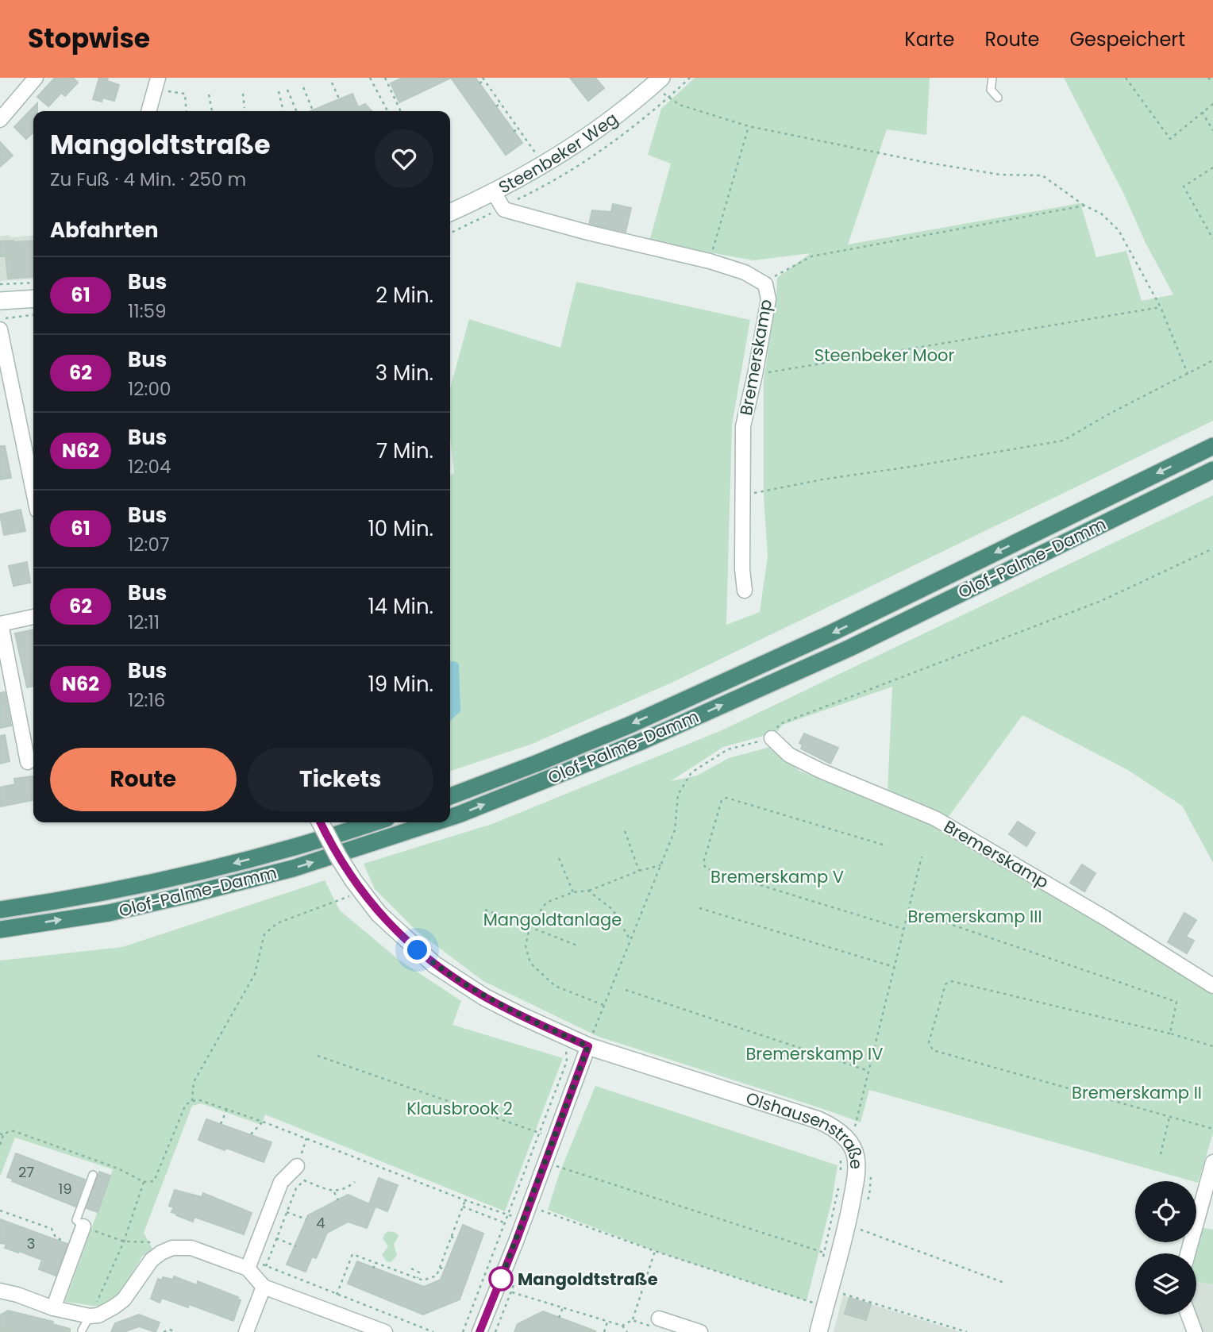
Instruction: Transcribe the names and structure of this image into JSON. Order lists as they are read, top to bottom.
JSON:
{
  "streets": {
    "highway": ["Olof-Palme-Damm"],
    "street": ["Steenbeker Weg", "Bremerskamp", "Olshausenstraße"]
  },
  "crossings": [
    ["Steenbeker Weg", "Bremerskamp"]
  ],
  "parks": [
    "Steenbeker Moor",
    "Bremerskamp V",
    "Bremerskamp III",
    "Mangoldtanlage",
    "Bremerskamp IV",
    "Bremerskamp II",
    "Klausbrook 2"
  ],
  "places": ["Mangoldtstraße"],
  "lines": ["bus line 61"],
  "house_numbers": [
    "27",
    "19",
    "4",
    "3"
  ],
  "page": {
    "header": "Stopwise",
    "nav": ["Karte", "Route", "Gespeichert"],
    "heading": [
      ["Mangoldtstraße", "Zu Fuß · 4 Min. · 250 m"],
      "Abfahrten"
    ],
    "list": [
      {
        "mark": "61",
        "name": "Bus",
        "note": "11:59",
        "value": "2 Min."
      },
      {
        "mark": "62",
        "name": "Bus",
        "note": "12:00",
        "value": "3 Min."
      },
      {
        "mark": "N62",
        "name": "Bus",
        "note": "12:04",
        "value": "7 Min."
      },
      {
        "mark": "61",
        "name": "Bus",
        "note": "12:07",
        "value": "10 Min."
      },
      {
        "mark": "62",
        "name": "Bus",
        "note": "12:11",
        "value": "14 Min."
      },
      {
        "mark": "N62",
        "name": "Bus",
        "note": "12:16",
        "value": "19 Min."
      }
    ],
    "buttons": ["Route", "Tickets"]
  }
}
